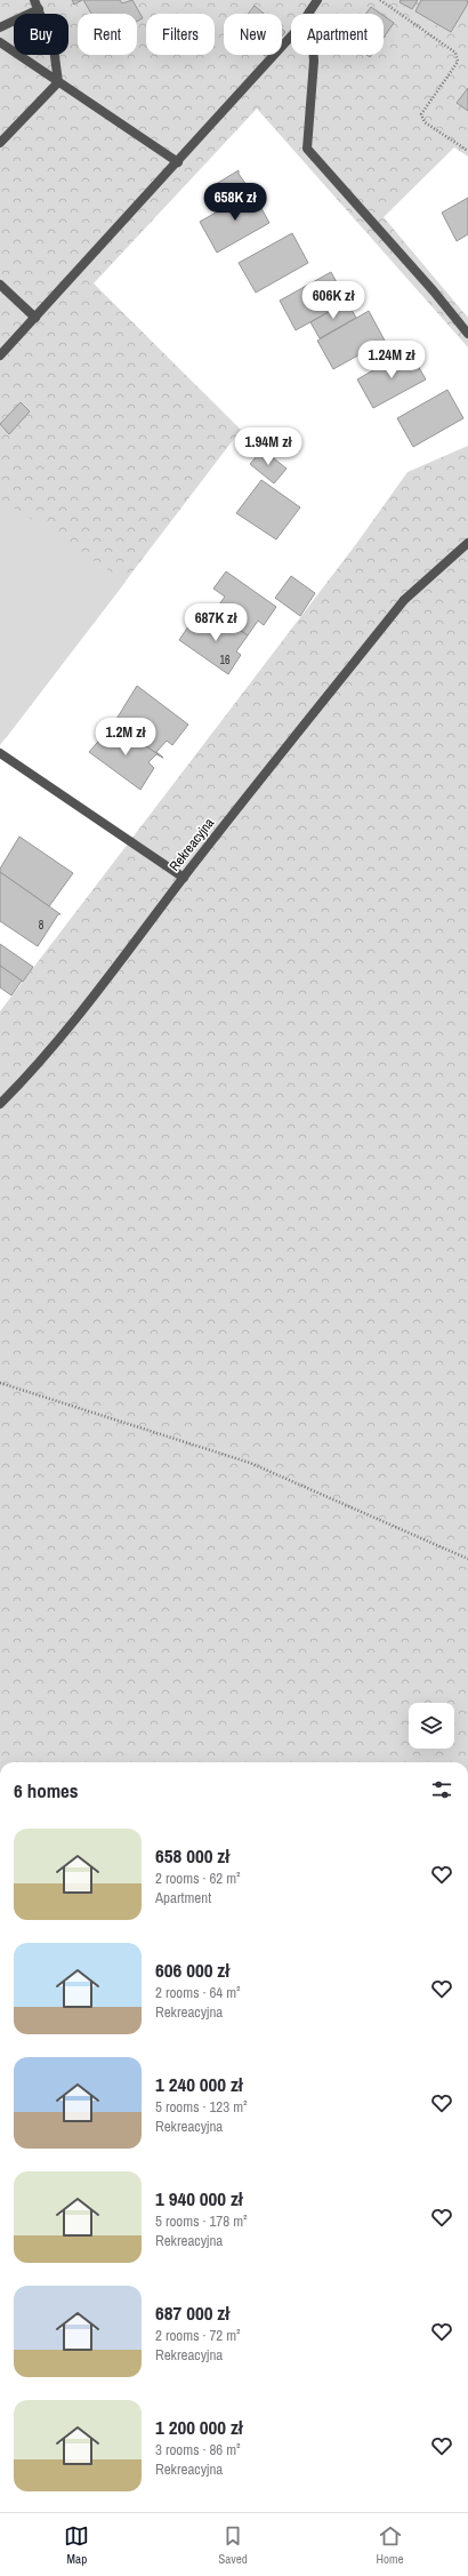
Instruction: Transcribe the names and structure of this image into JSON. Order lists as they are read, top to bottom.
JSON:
{
  "streets": {
    "street": ["Rekreacyjna"]
  },
  "house_numbers": ["16", "8"],
  "page": {
    "chip": [
      "Buy",
      "Rent",
      "Filters",
      "New",
      "Apartment"
    ],
    "price": [
      "658K zł",
      "606K zł",
      "1.24M zł",
      "1.94M zł",
      "687K zł",
      "1.2M zł"
    ],
    "heading": "6 homes",
    "list": [
      {
        "name": "658 000 zł",
        "note": "2 rooms · 62 m² · Apartment"
      },
      {
        "name": "606 000 zł",
        "note": "2 rooms · 64 m² · Rekreacyjna"
      },
      {
        "name": "1 240 000 zł",
        "note": "5 rooms · 123 m² · Rekreacyjna"
      },
      {
        "name": "1 940 000 zł",
        "note": "5 rooms · 178 m² · Rekreacyjna"
      },
      {
        "name": "687 000 zł",
        "note": "2 rooms · 72 m² · Rekreacyjna"
      },
      {
        "name": "1 200 000 zł",
        "note": "3 rooms · 86 m² · Rekreacyjna"
      }
    ],
    "tabs": ["Map", "Saved", "Home"]
  }
}
